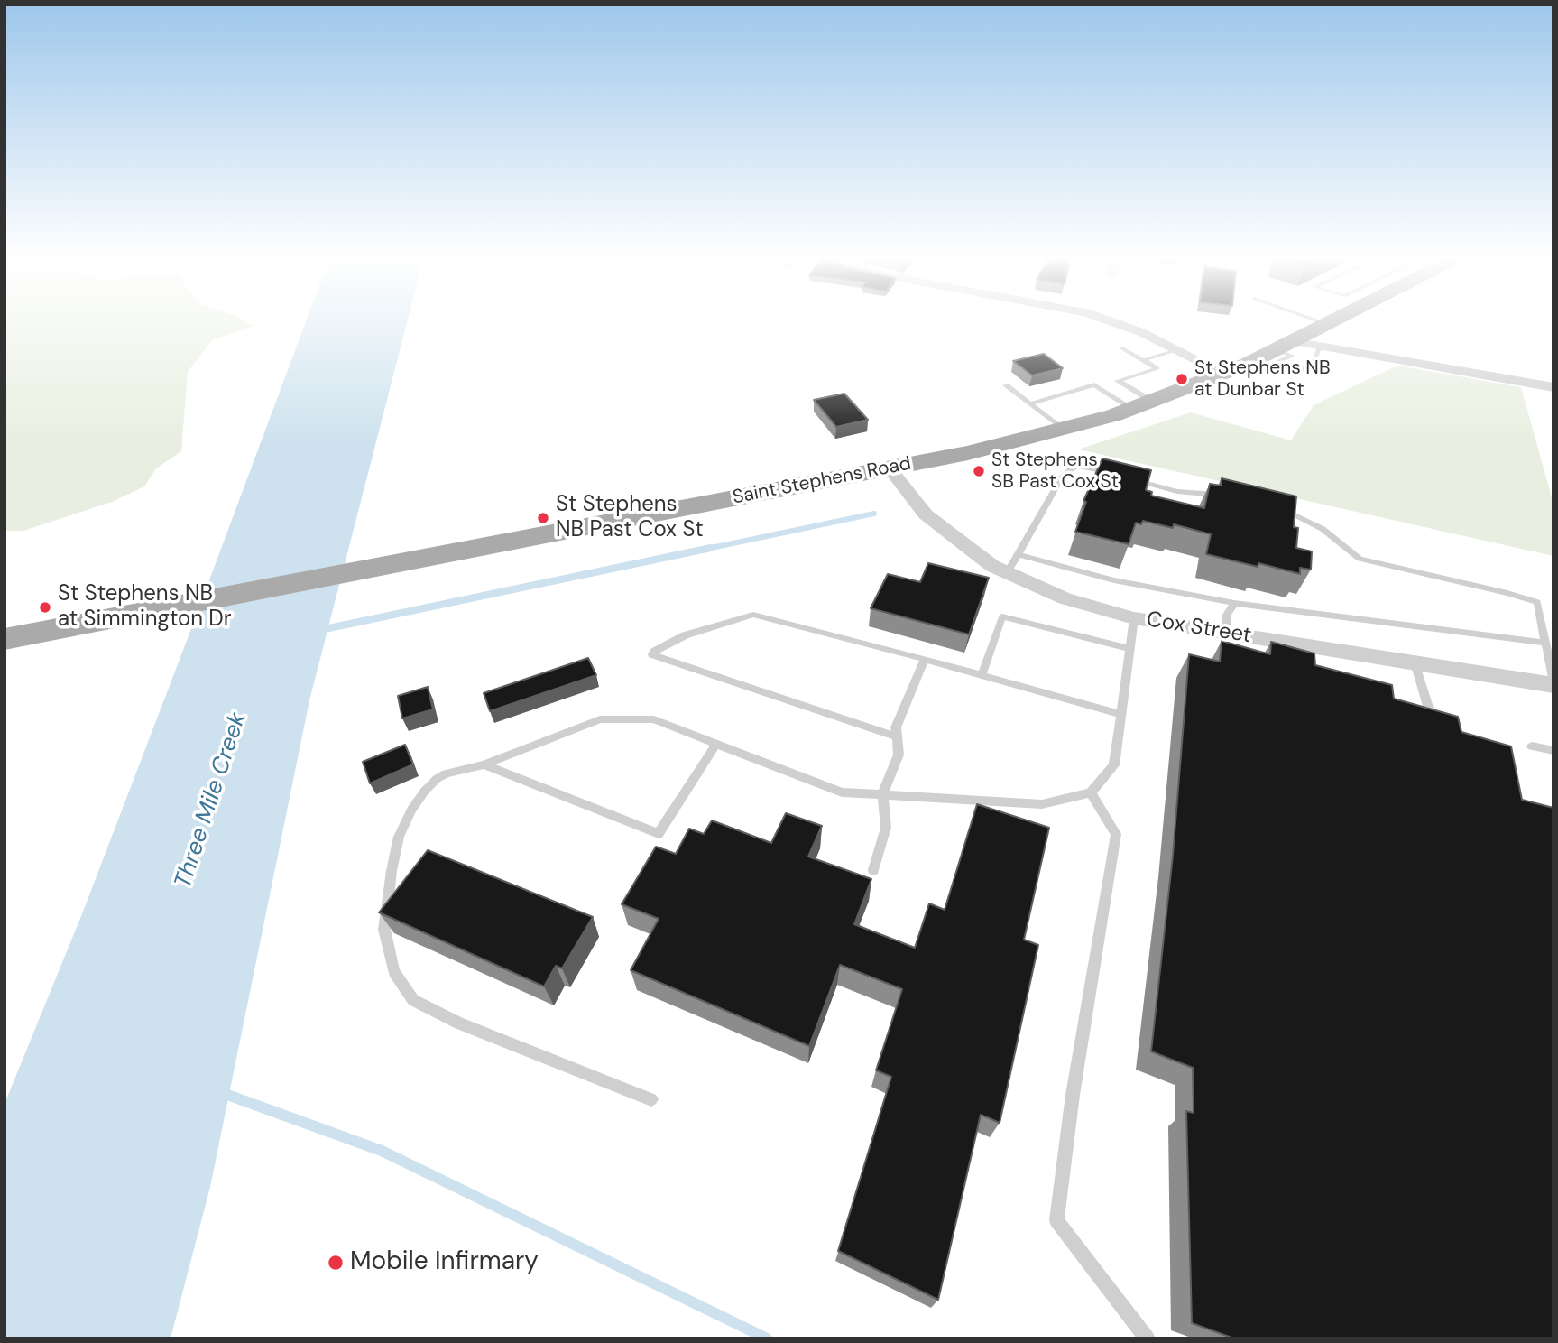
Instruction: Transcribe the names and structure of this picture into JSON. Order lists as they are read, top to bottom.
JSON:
{
  "streets": {
    "main road": ["Saint Stephens Road"],
    "street": ["Cox Street"]
  },
  "crossings": [
    ["Saint Stephens Road", "Cox Street"]
  ],
  "water": ["Three Mile Creek"],
  "places": [
    "St Stephens NB at Dunbar St",
    "St Stephens SB Past Cox St",
    "St Stephens NB Past Cox St",
    "St Stephens NB at Simmington Dr",
    "Mobile Infirmary"
  ]
}
